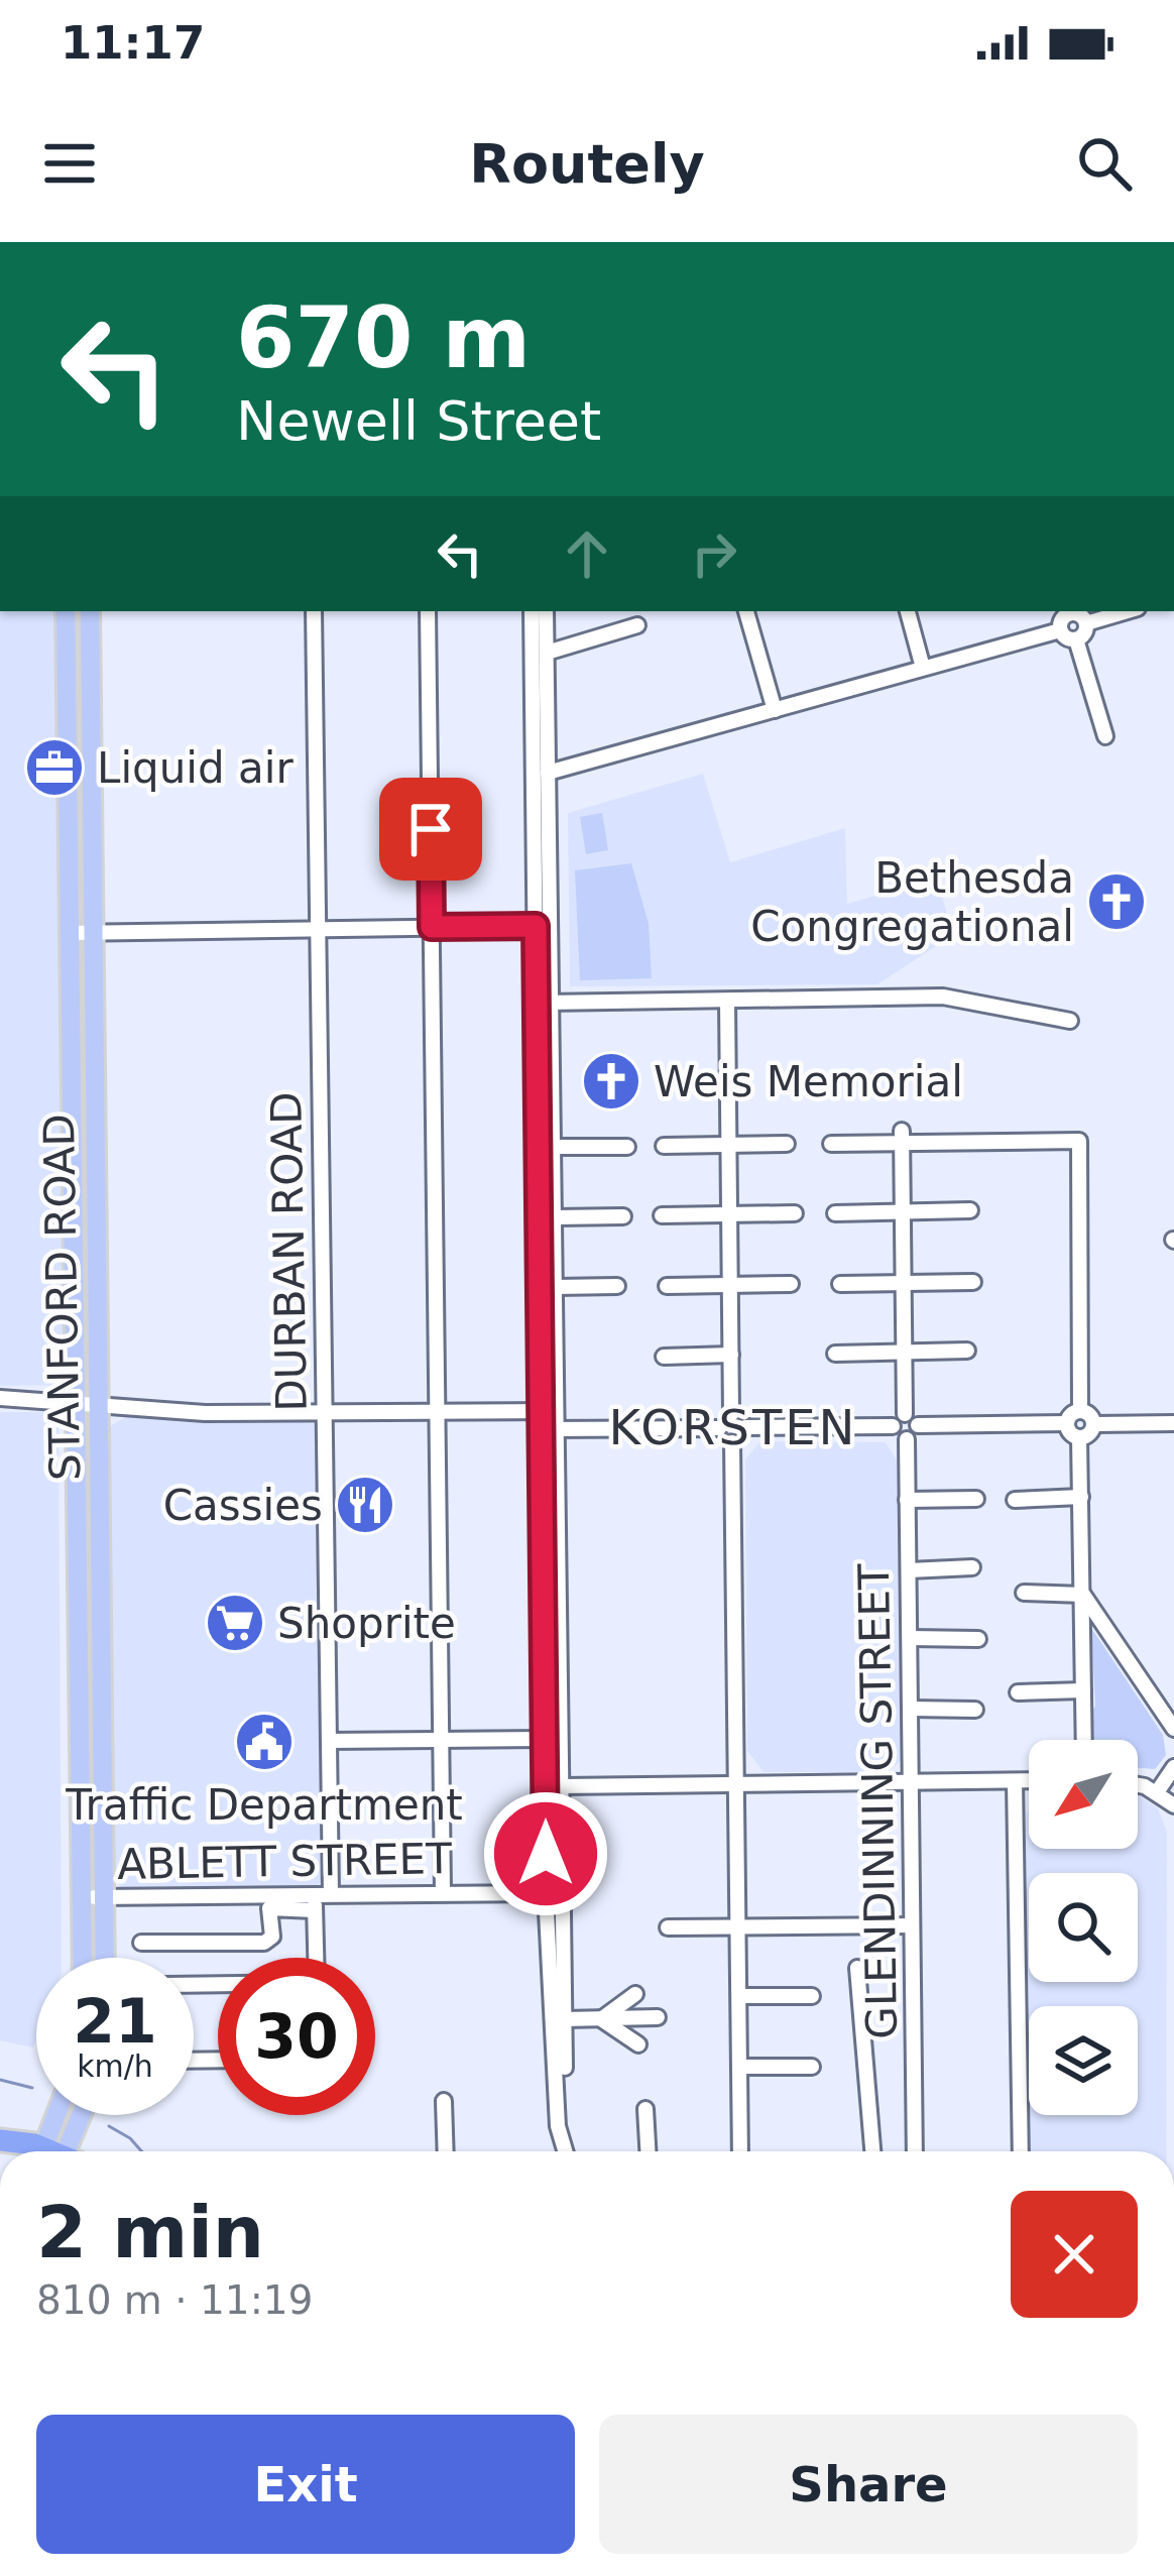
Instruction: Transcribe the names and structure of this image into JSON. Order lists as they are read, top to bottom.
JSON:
{
  "streets": {
    "main road": ["STANFORD ROAD"],
    "street": ["DURBAN ROAD", "GLENDINNING STREET", "ABLETT STREET"]
  },
  "crossings": [
    ["DURBAN ROAD", "ABLETT STREET"],
    ["STANFORD ROAD", "ABLETT STREET"]
  ],
  "districts": ["KORSTEN"],
  "places": {
    "office": ["Liquid air"],
    "church": ["Bethesda Congregational", "Weis Memorial"],
    "restaurant": ["Cassies"],
    "supermarket": ["Shoprite"],
    "public building": ["Traffic Department"]
  },
  "north": "bottom left",
  "page": {
    "status": "11:17",
    "header": "Routely",
    "turn": ["670 m", "Newell Street"],
    "speed": "21 km/h",
    "limit": "30",
    "heading": ["2 min", "810 m · 11:19"],
    "buttons": ["Exit", "Share"]
  }
}
